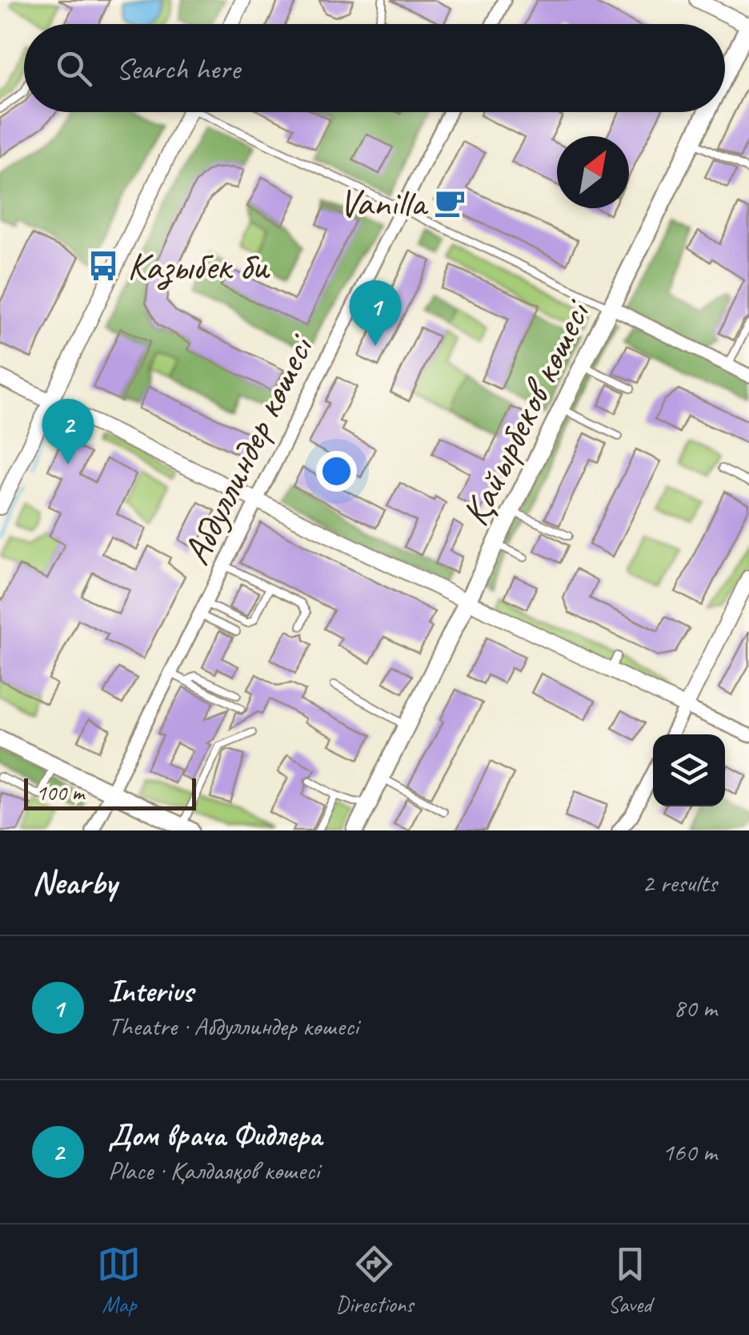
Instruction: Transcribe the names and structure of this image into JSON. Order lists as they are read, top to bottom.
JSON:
{
  "streets": {
    "main road": ["Қайырбеков көшесі"],
    "street": ["Абдуллиндер көшесі"]
  },
  "places": {
    "cafe": ["Vanilla"],
    "bus stop": ["Казыбек би"]
  },
  "scale_bar": "100 m",
  "north": "top right",
  "page": {
    "search": "Search here",
    "pins": ["1", "2"],
    "scale": "100 m",
    "heading": ["Nearby", "2 results"],
    "list": [
      {
        "mark": "1",
        "name": "Interius",
        "note": "Theatre · Абдуллиндер көшесі",
        "value": "80 m"
      },
      {
        "mark": "2",
        "name": "Дом врача Фидлера",
        "note": "Place · Қалдаяқов көшесі",
        "value": "160 m"
      }
    ],
    "nav": ["Map", "Directions", "Saved"]
  }
}
